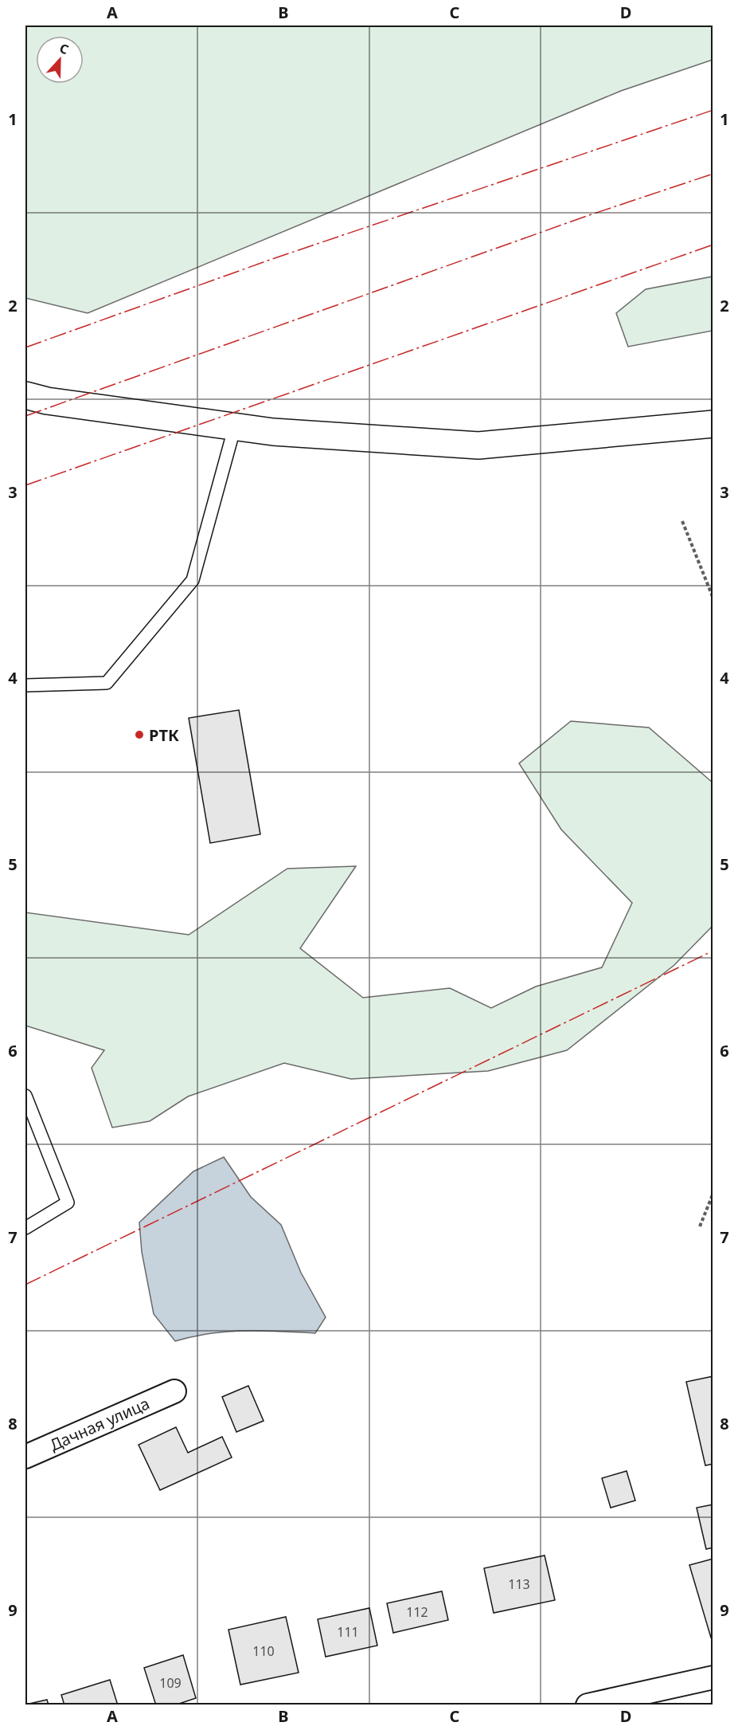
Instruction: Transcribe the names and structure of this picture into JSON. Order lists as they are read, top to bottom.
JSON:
{
  "streets": {
    "street": ["Дачная улица"]
  },
  "places": ["РТК"],
  "house_numbers": [
    "113",
    "112",
    "111",
    "110",
    "109"
  ],
  "north": "top",
  "grid": {
    "columns": [
      "A",
      "B",
      "C",
      "D"
    ],
    "rows": [
      "1",
      "2",
      "3",
      "4",
      "5",
      "6",
      "7",
      "8",
      "9"
    ]
  }
}
